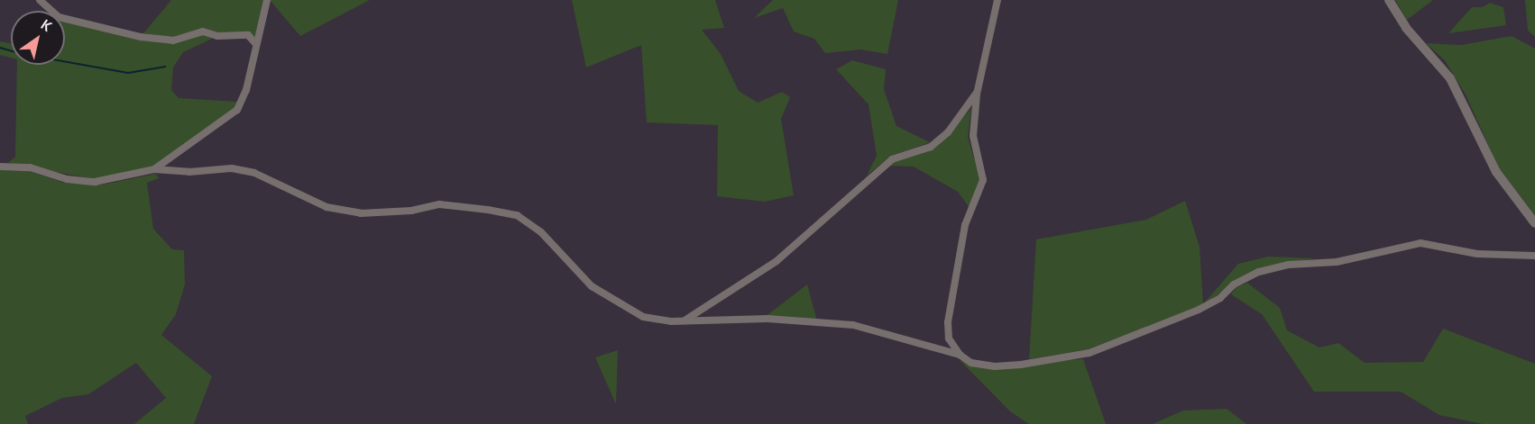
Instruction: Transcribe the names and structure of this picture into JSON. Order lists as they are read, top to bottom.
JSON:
{
  "north": "top right"
}
